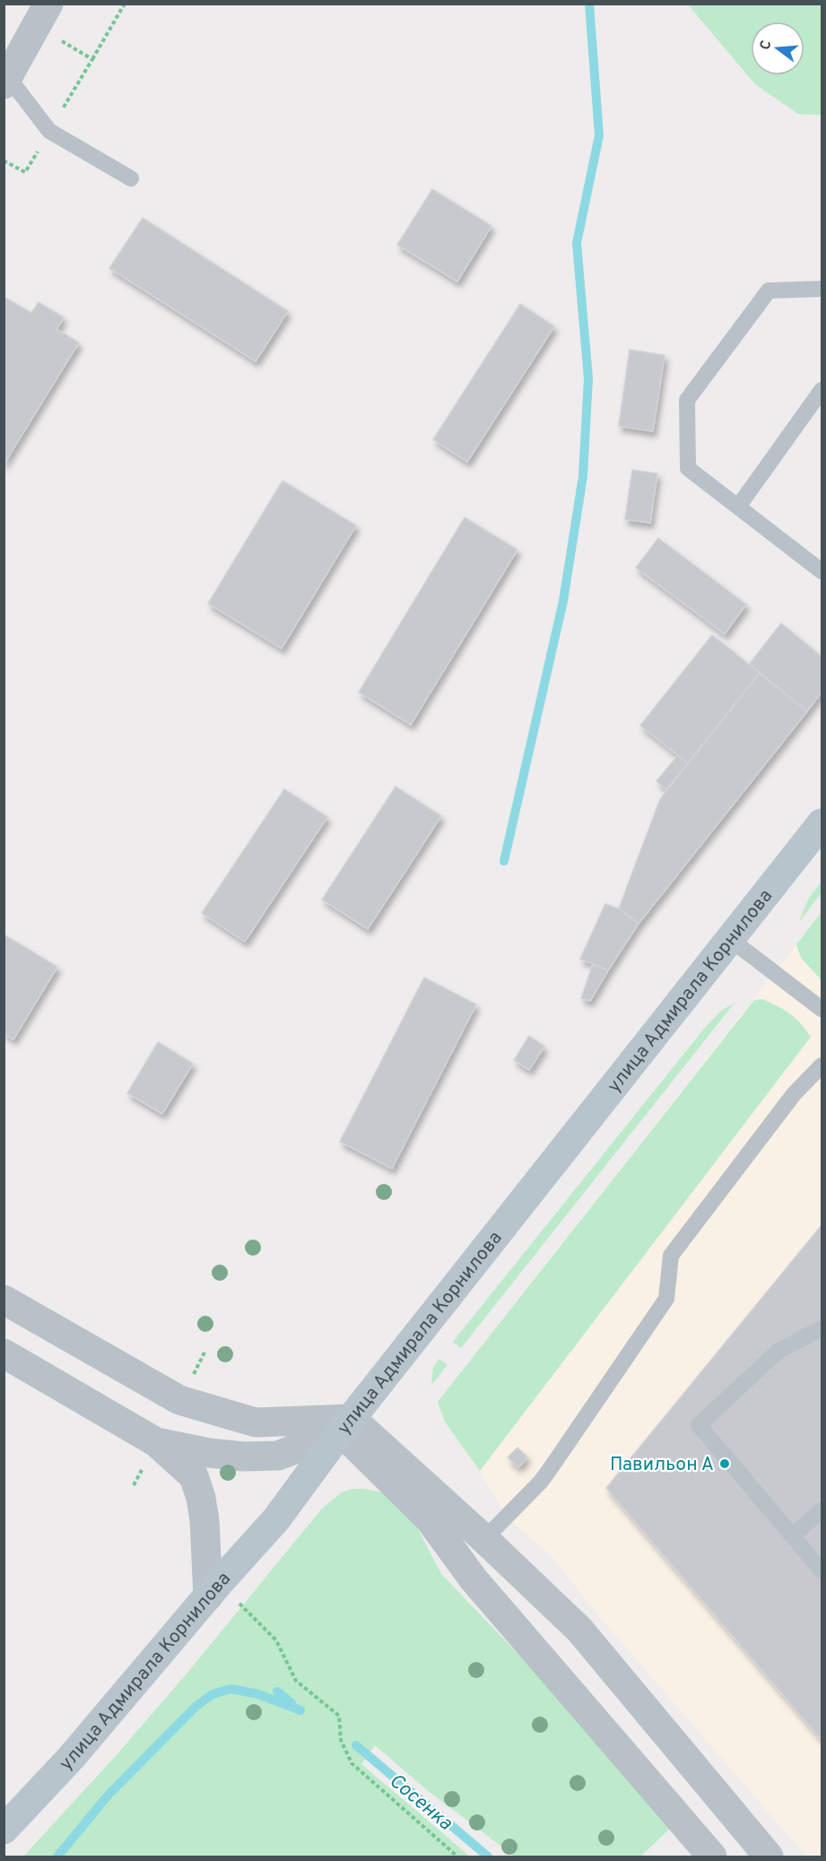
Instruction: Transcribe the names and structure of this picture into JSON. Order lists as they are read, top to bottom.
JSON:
{
  "streets": {
    "main road": ["улица Адмирала Корнилова"]
  },
  "water": ["Сосенка"],
  "places": ["Павильон А"],
  "north": "left"
}
